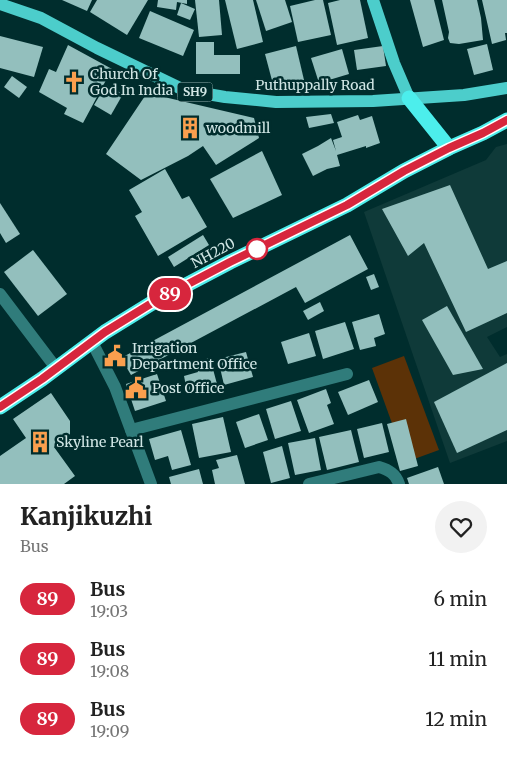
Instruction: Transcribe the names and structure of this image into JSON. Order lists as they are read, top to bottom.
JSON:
{
  "streets": {
    "highway": ["NH220"],
    "main road": ["Puthuppally Road", "SH9"]
  },
  "places": {
    "church": ["Church Of God In India"],
    "building": ["woodmill", "Skyline Pearl"],
    "public building": ["Irrigation Department Office", "Post Office"]
  },
  "lines": ["bus line 89"],
  "page": {
    "on_map": "89",
    "heading": ["Kanjikuzhi", "Bus"],
    "list": [
      {
        "mark": "89",
        "name": "Bus",
        "note": "19:03",
        "value": "6 min"
      },
      {
        "mark": "89",
        "name": "Bus",
        "note": "19:08",
        "value": "11 min"
      },
      {
        "mark": "89",
        "name": "Bus",
        "note": "19:09",
        "value": "12 min"
      }
    ]
  }
}
